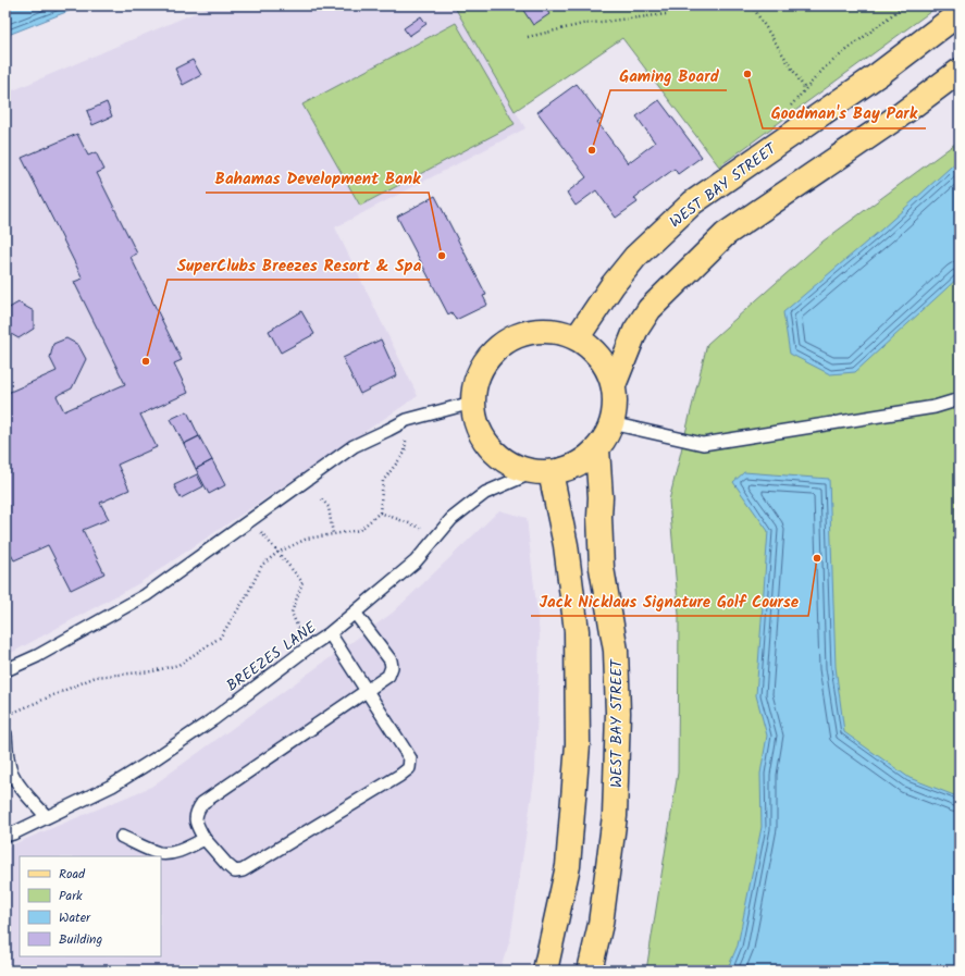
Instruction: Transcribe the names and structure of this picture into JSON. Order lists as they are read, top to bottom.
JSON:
{
  "streets": {
    "main road": ["WEST BAY STREET"],
    "lane": ["BREEZES LANE"]
  },
  "crossings": [
    ["WEST BAY STREET", "BREEZES LANE"]
  ],
  "places": [
    "Goodman's Bay Park",
    "Gaming Board",
    "Bahamas Development Bank",
    "SuperClubs Breezes Resort & Spa",
    "Jack Nicklaus Signature Golf Course"
  ],
  "legend": [
    "Road",
    "Park",
    "Water",
    "Building"
  ]
}
